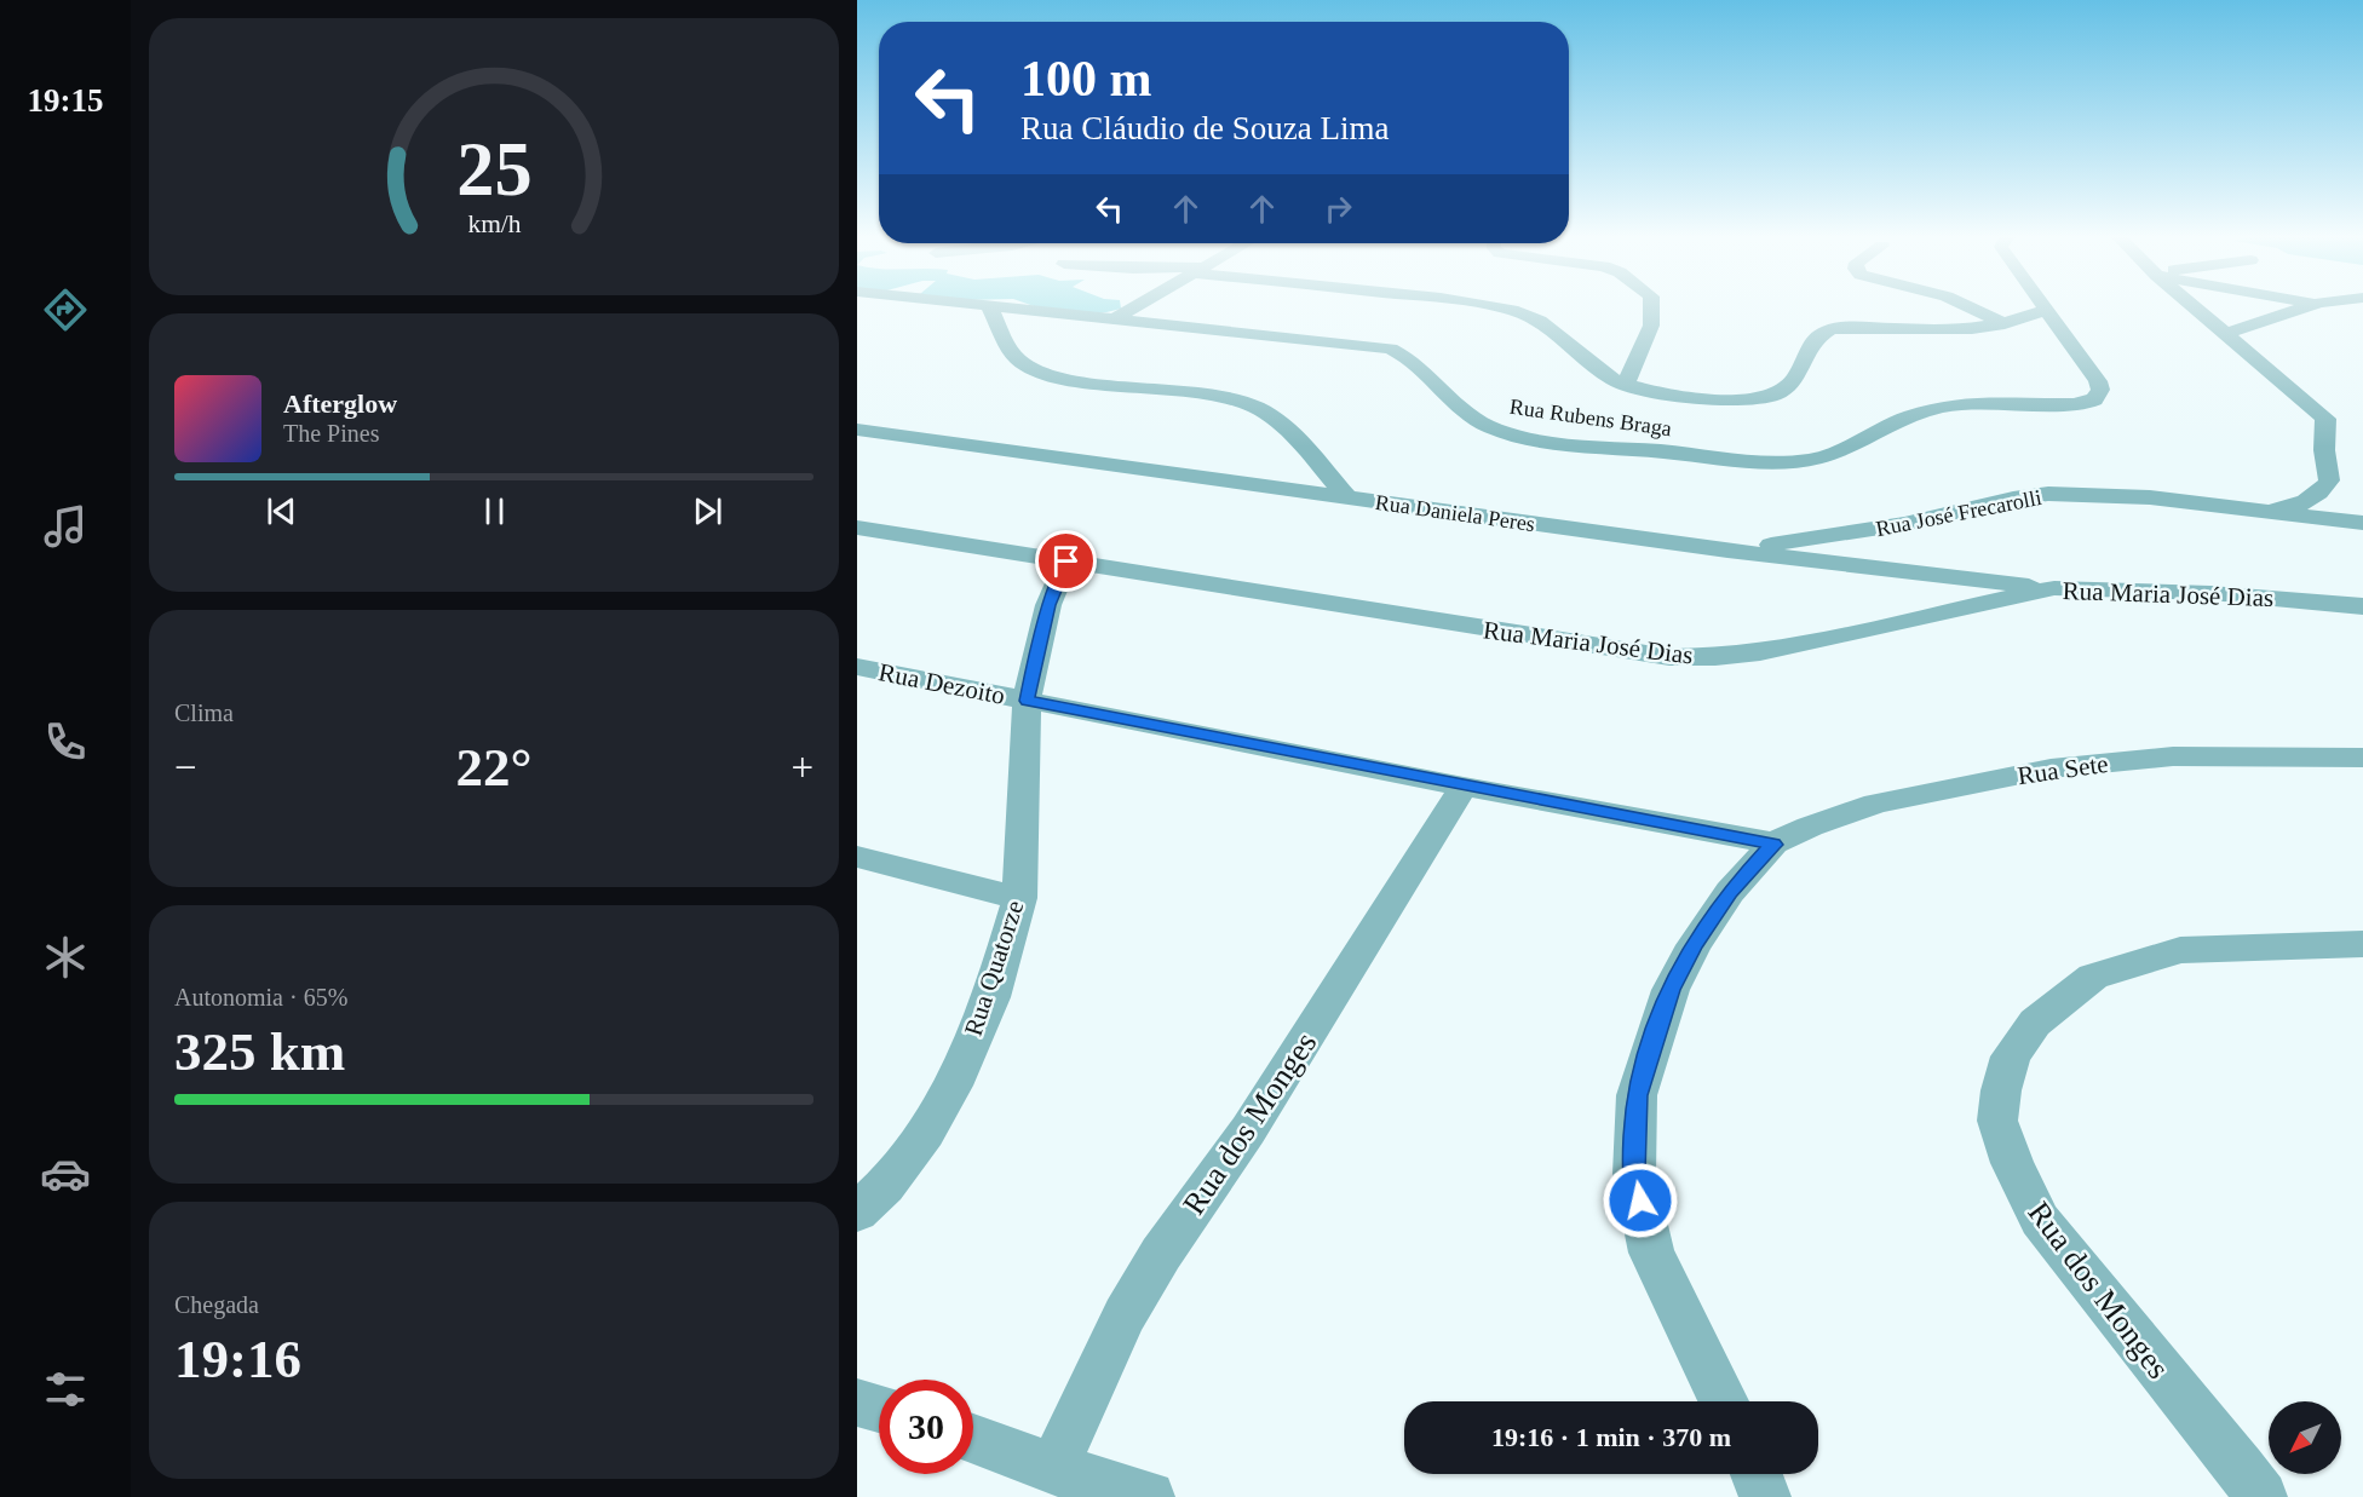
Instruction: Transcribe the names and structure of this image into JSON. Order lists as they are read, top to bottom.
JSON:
{
  "streets": {
    "street": [
      "Rua Rubens Braga",
      "Rua Daniela Peres",
      "Rua José Frecarolli",
      "Rua Maria José Dias",
      "Rua Dezoito",
      "Rua Sete",
      "Rua Quatorze",
      "Rua dos Monges"
    ]
  },
  "crossings": [
    ["Rua Daniela Peres", "Rua José Frecarolli"],
    ["Rua Daniela Peres", "Rua Maria José Dias"],
    ["Rua Maria José Dias", "Rua Quatorze"],
    ["Rua Dezoito", "Rua Sete"],
    ["Rua Dezoito", "Rua Quatorze"],
    ["Rua Dezoito", "Rua dos Monges"]
  ],
  "north": "bottom left",
  "page": {
    "tabs": "19:15",
    "turn": ["100 m", "Rua Cláudio de Souza Lima"],
    "song": ["Afterglow", "The Pines"],
    "tile": [
      "Clima",
      ["Autonomia · 65%", "325 km"],
      ["Chegada", "19:16"]
    ],
    "heat": ["−", "22°", "+"],
    "limit": "30",
    "trip": "19:16 · 1 min · 370 m",
    "gauge": ["25", "km/h"]
  }
}
